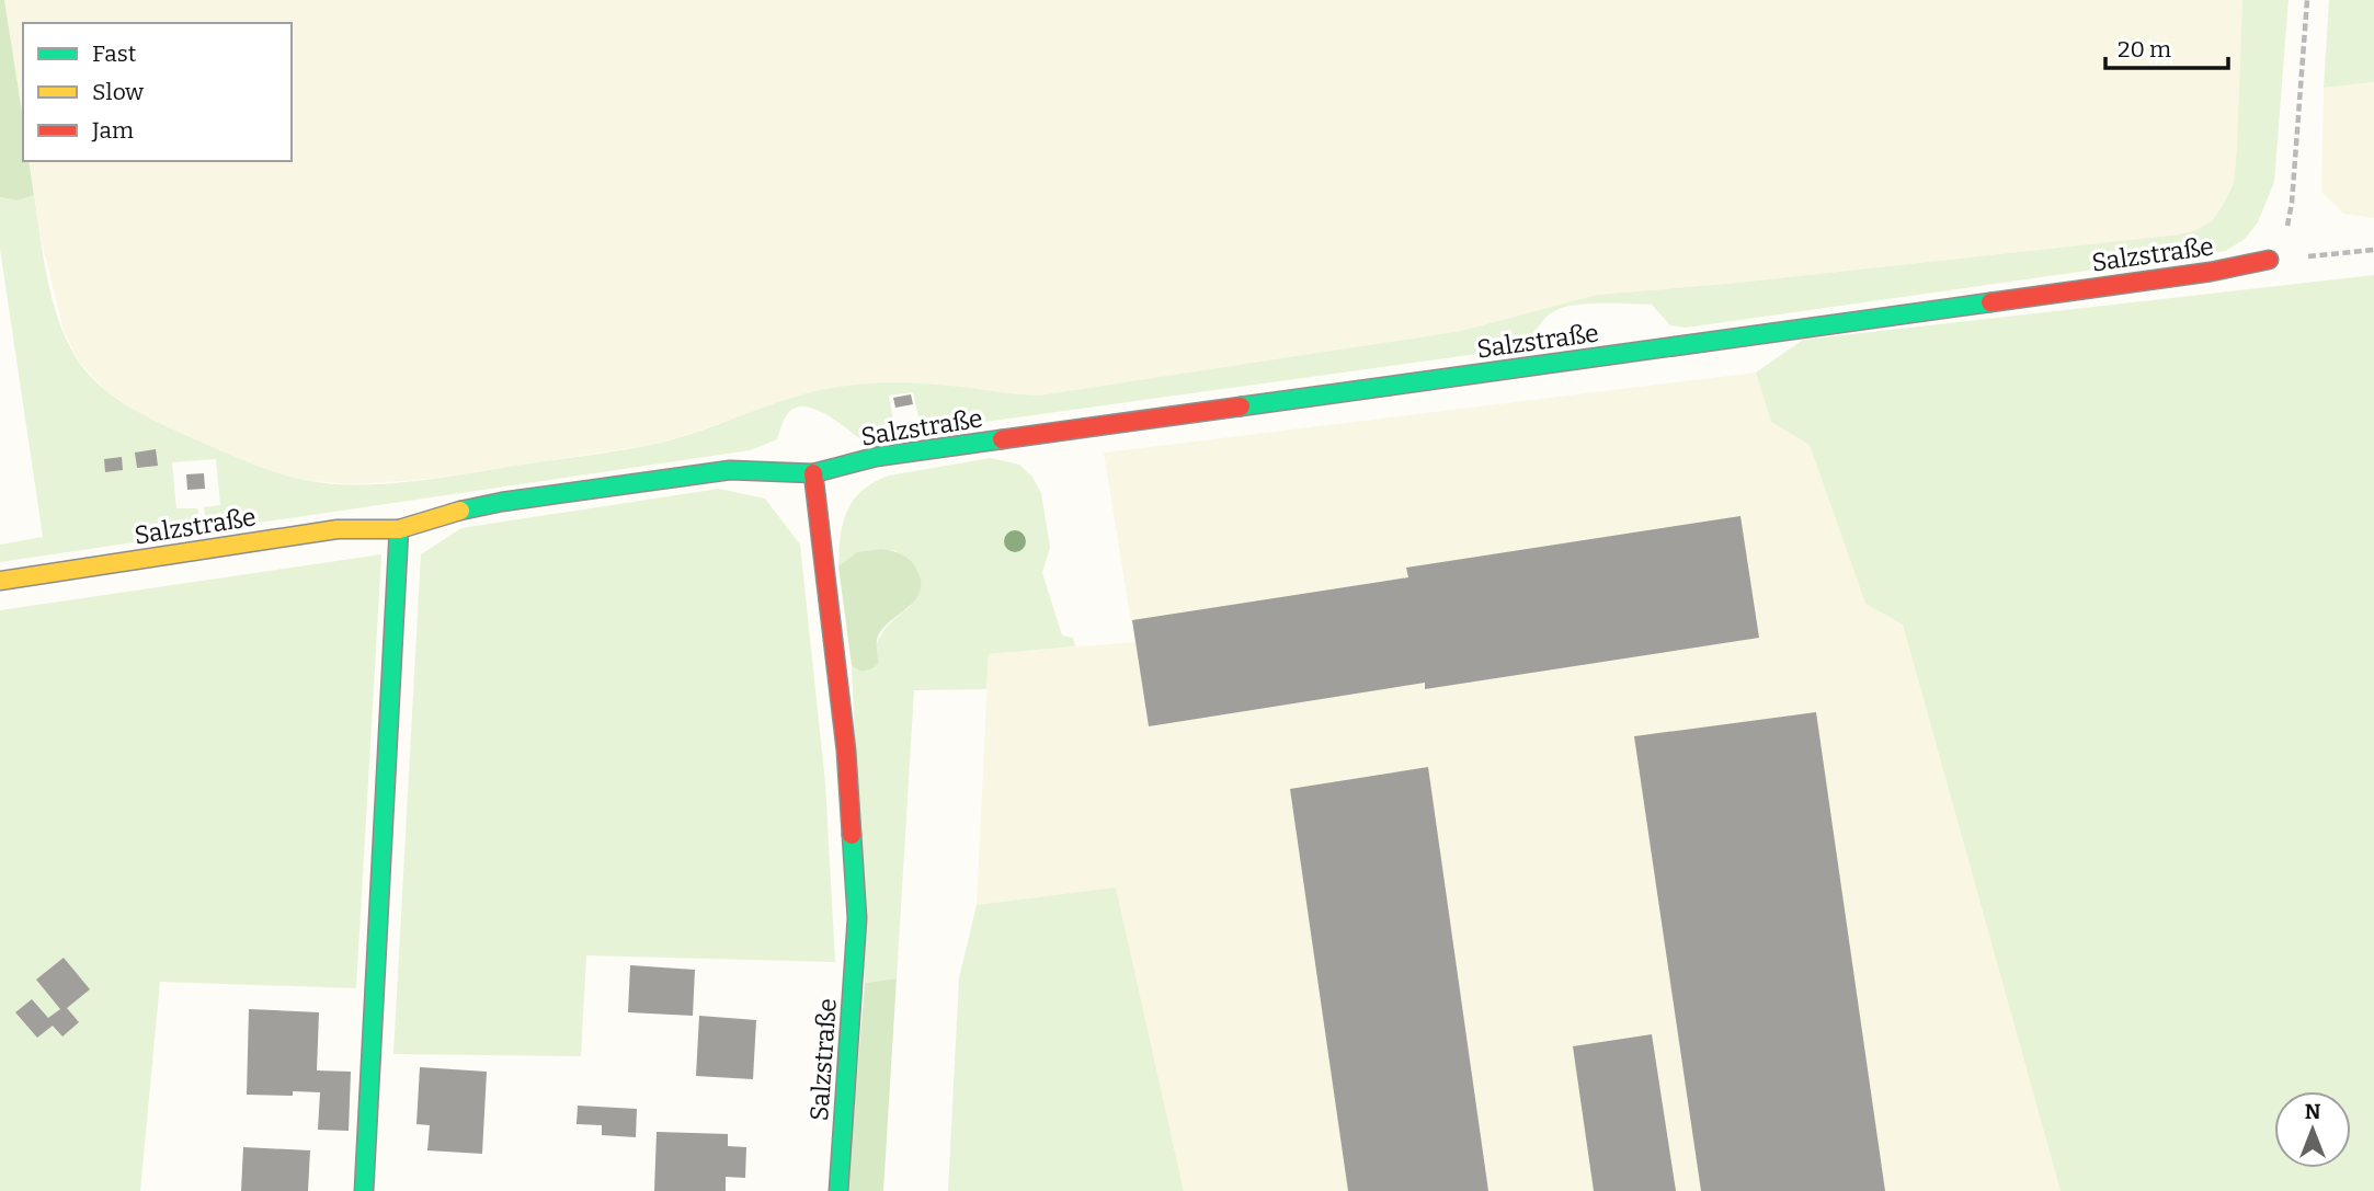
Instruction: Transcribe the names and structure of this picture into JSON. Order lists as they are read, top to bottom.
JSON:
{
  "streets": {
    "street": ["Salzstraße"]
  },
  "legend": ["Fast", "Slow", "Jam"],
  "scale_bar": "20 m",
  "north": "top"
}
